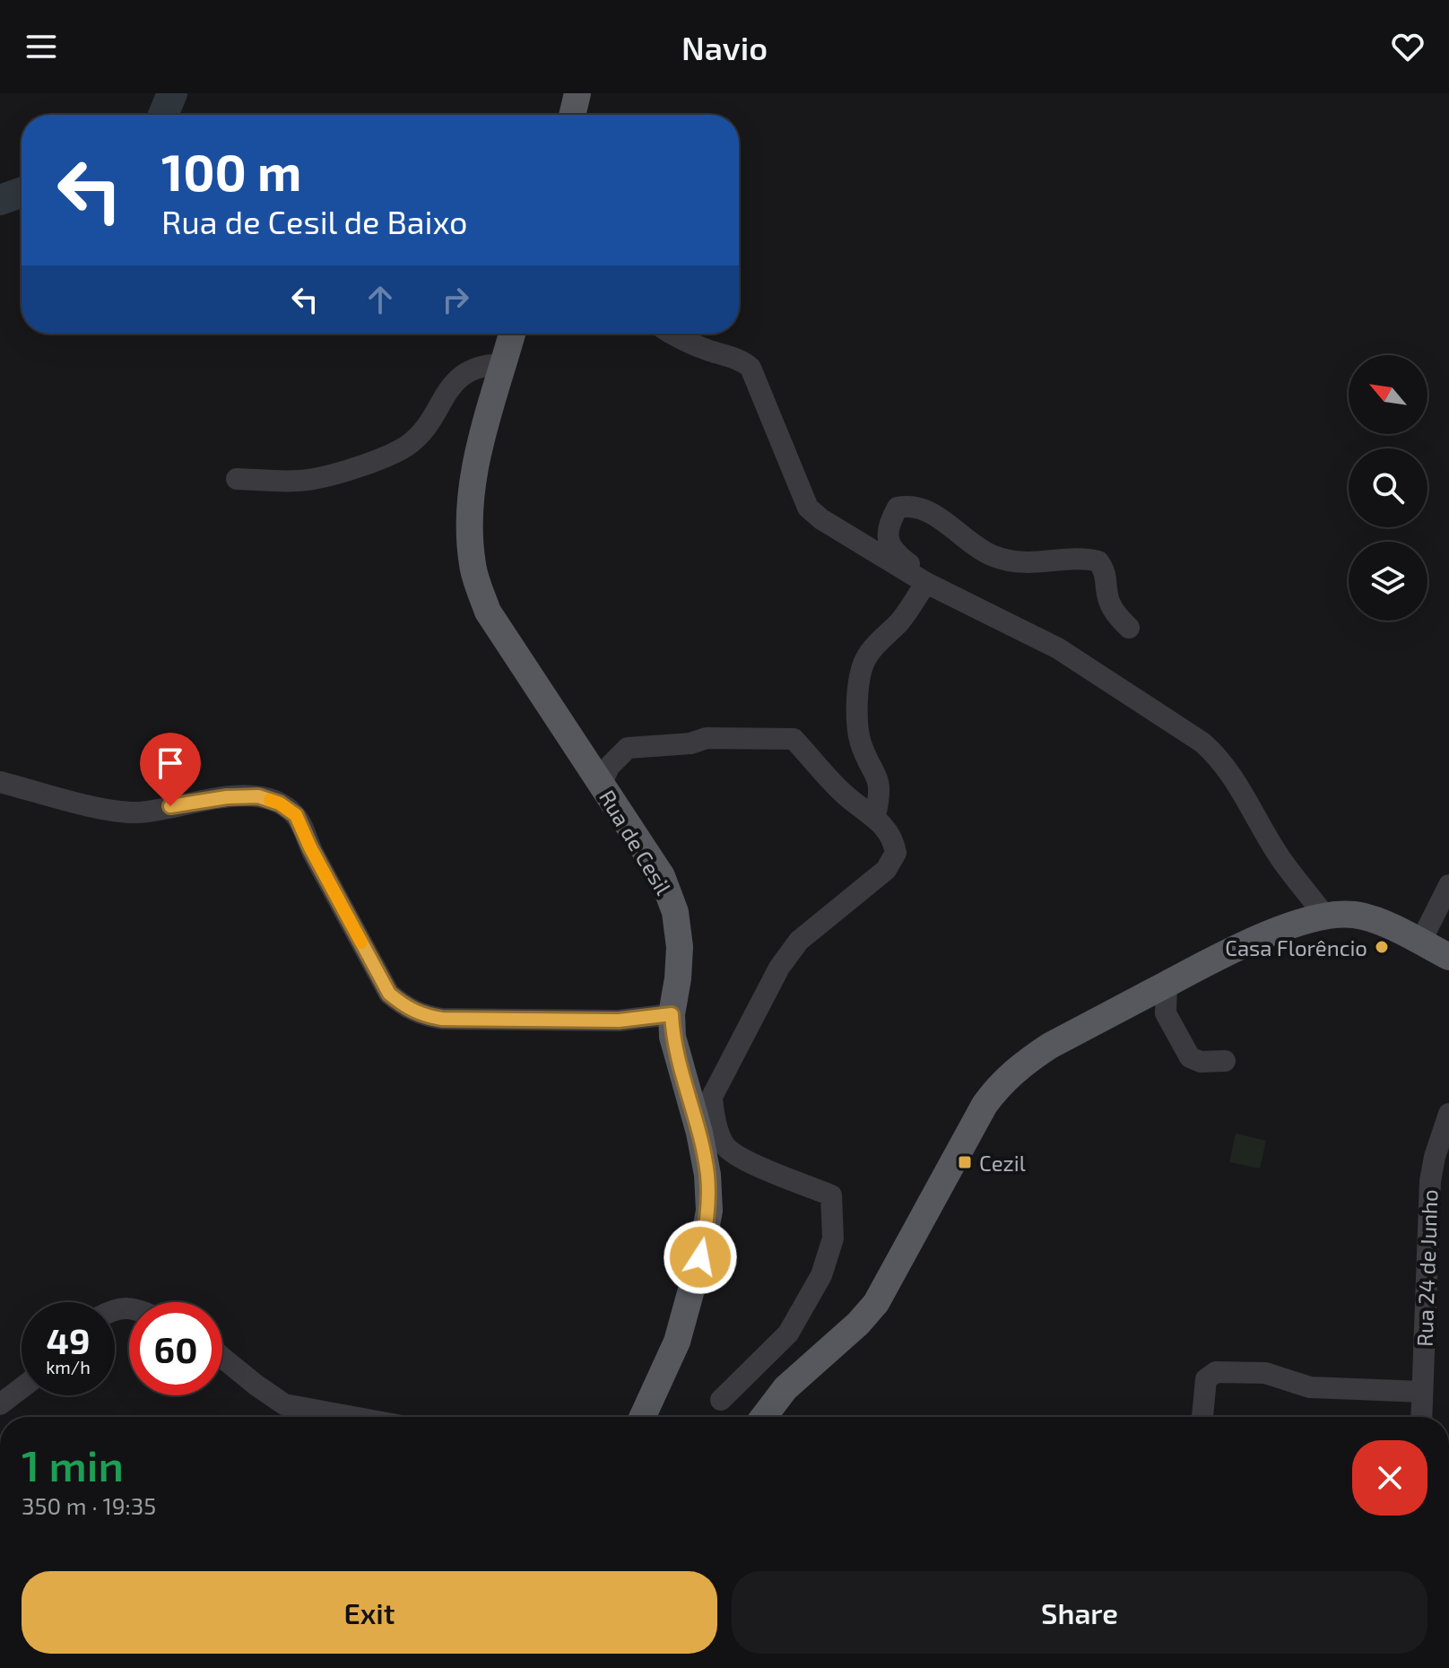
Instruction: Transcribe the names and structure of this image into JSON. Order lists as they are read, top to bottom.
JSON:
{
  "streets": {
    "main road": ["Rua de Cesil"],
    "street": ["Rua 24 de Junho"]
  },
  "places": {
    "other": ["Casa Florêncio"],
    "transit": ["Cezil"]
  },
  "north": "top left",
  "page": {
    "header": "Navio",
    "turn": ["100 m", "Rua de Cesil de Baixo"],
    "speed": "49 km/h",
    "limit": "60",
    "heading": ["1 min", "350 m · 19:35"],
    "buttons": ["Exit", "Share"]
  }
}
